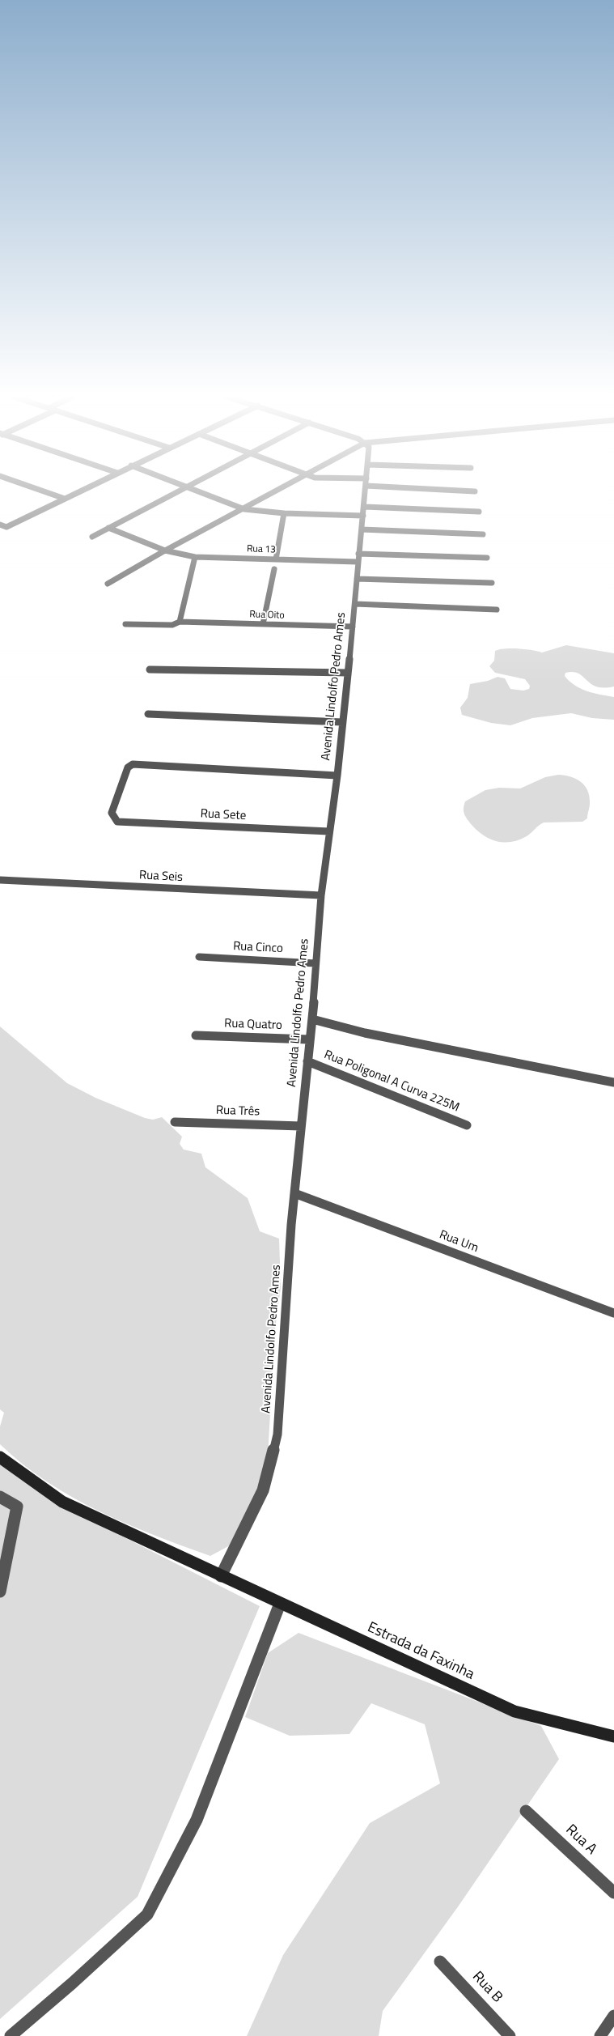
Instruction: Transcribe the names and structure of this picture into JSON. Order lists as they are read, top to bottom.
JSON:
{
  "streets": {
    "street": [
      "Rua 13",
      "Rua Oito",
      "Avenida Lindolfo Pedro Ames",
      "Rua Sete",
      "Rua Seis",
      "Rua Cinco",
      "Rua Quatro",
      "Rua Poligonal A Curva 225M",
      "Rua Três",
      "Rua Um",
      "Estrada da Faxinha",
      "Rua A",
      "Rua B"
    ]
  },
  "crossings": [
    ["Rua 13", "Avenida Lindolfo Pedro Ames"],
    ["Rua Oito", "Avenida Lindolfo Pedro Ames"],
    ["Avenida Lindolfo Pedro Ames", "Rua Sete"],
    ["Avenida Lindolfo Pedro Ames", "Rua Seis"],
    ["Avenida Lindolfo Pedro Ames", "Rua Cinco"],
    ["Avenida Lindolfo Pedro Ames", "Rua Quatro"],
    ["Avenida Lindolfo Pedro Ames", "Rua Poligonal A Curva 225M"],
    ["Avenida Lindolfo Pedro Ames", "Rua Três"],
    ["Avenida Lindolfo Pedro Ames", "Rua Um"],
    ["Avenida Lindolfo Pedro Ames", "Estrada da Faxinha"]
  ]
}
